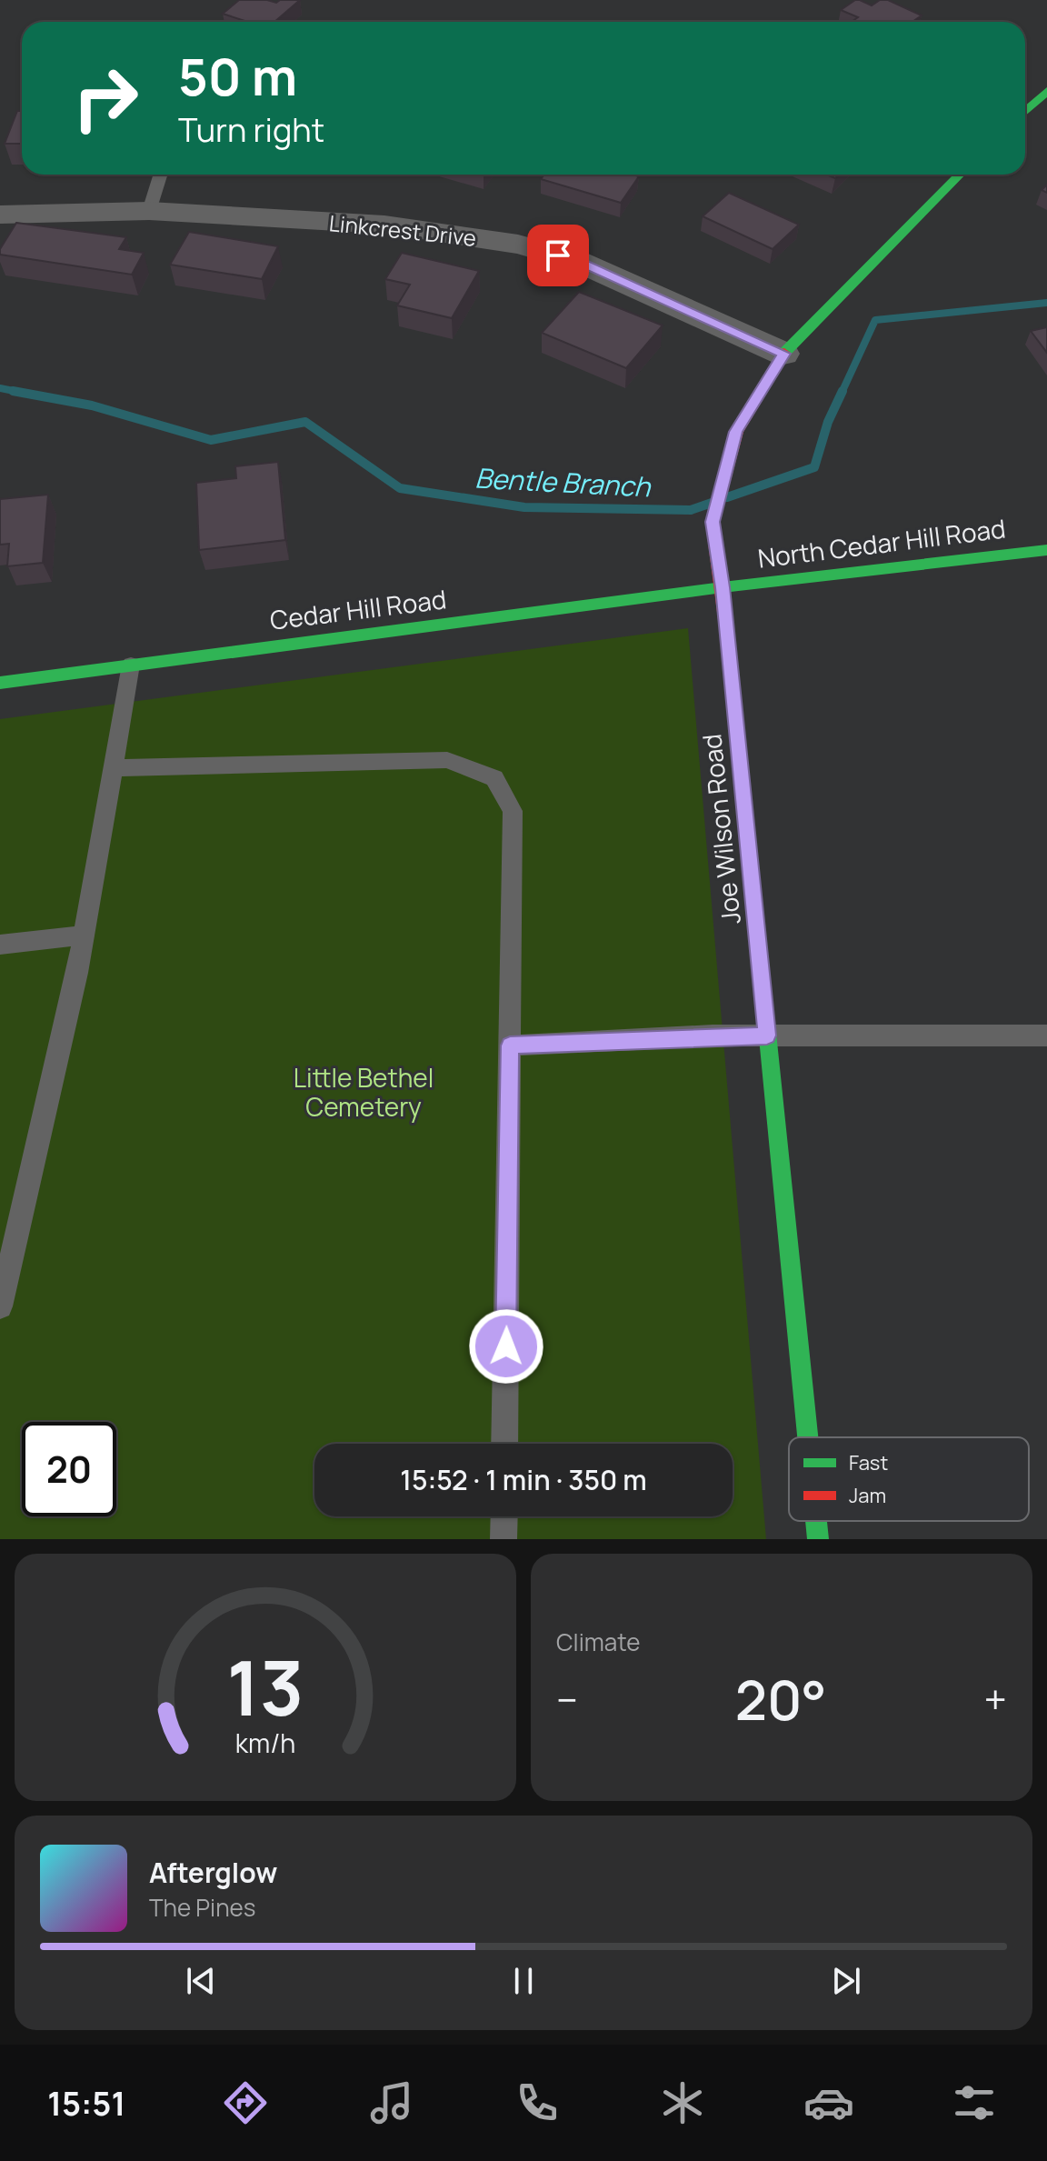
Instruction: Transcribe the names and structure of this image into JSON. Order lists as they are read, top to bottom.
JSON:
{
  "streets": {
    "street": [
      "Linkcrest Drive",
      "North Cedar Hill Road",
      "Cedar Hill Road",
      "Joe Wilson Road"
    ]
  },
  "crossings": [
    ["Linkcrest Drive", "Joe Wilson Road"],
    ["North Cedar Hill Road", "Cedar Hill Road"],
    ["North Cedar Hill Road", "Joe Wilson Road"],
    ["Cedar Hill Road", "Joe Wilson Road"]
  ],
  "water": ["Bentle Branch"],
  "parks": ["Little Bethel Cemetery"],
  "legend": ["Fast", "Jam"],
  "page": {
    "turn": ["50 m", "Turn right"],
    "limit": "20",
    "trip": "15:52 · 1 min · 350 m",
    "tile": "Climate",
    "heat": ["−", "20°", "+"],
    "song": ["Afterglow", "The Pines"],
    "tabs": "15:51",
    "gauge": ["13", "km/h"]
  }
}
